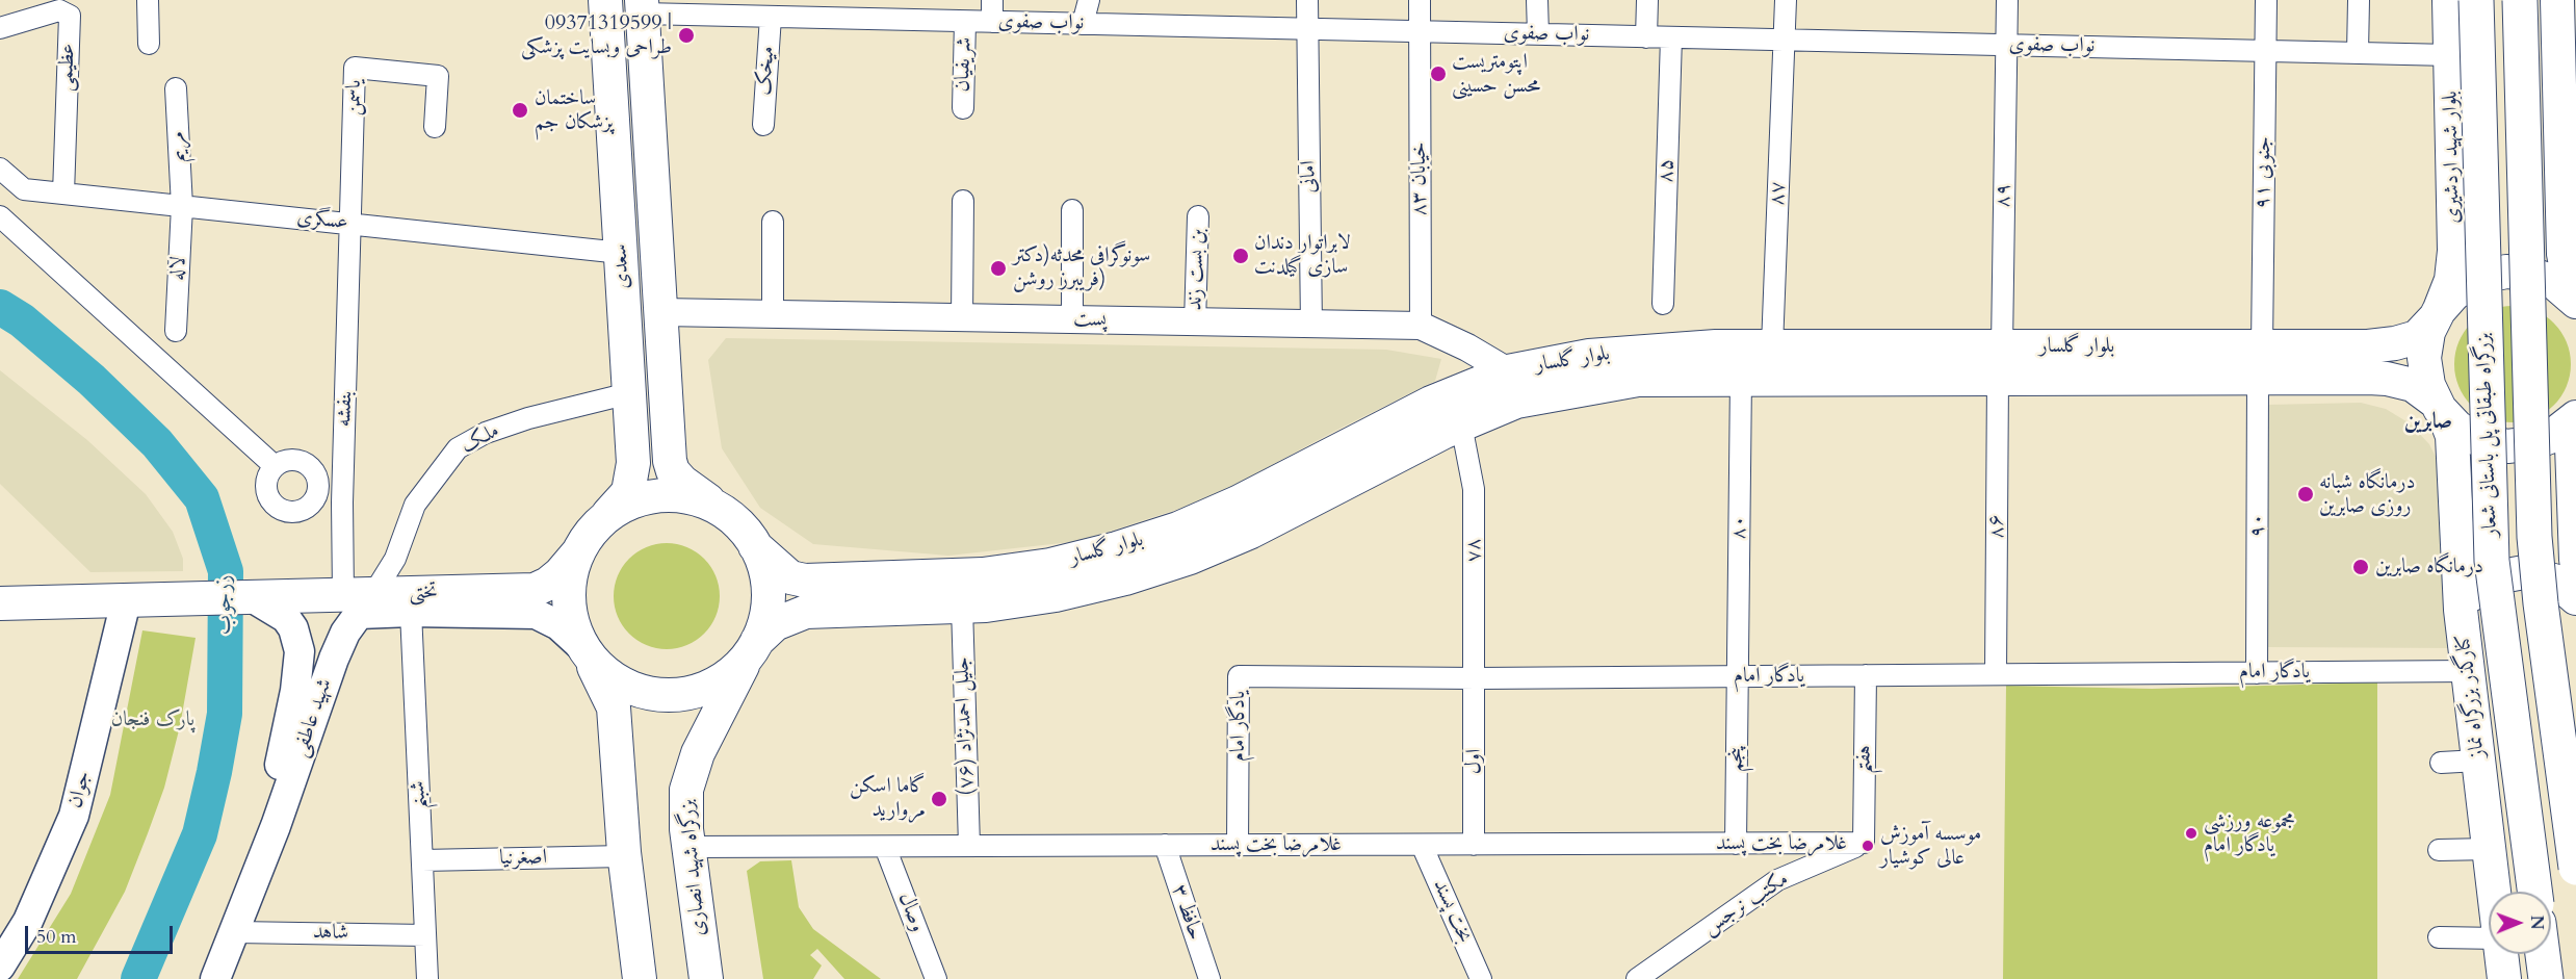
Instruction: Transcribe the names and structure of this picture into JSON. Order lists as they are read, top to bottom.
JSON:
{
  "streets": {
    "highway": ["بزرگراه طبقاتی پل باستانی شعار"],
    "main road": [
      "بلوار شهید اردشیری",
      "سعدی",
      "بلوار گلسار",
      "تختی",
      "کنارگذر بزرگراه نماز",
      "شهید عاطفی",
      "جوان",
      "بزرگراه شهید انصاری"
    ],
    "street": [
      "نواب صفوی",
      "شریفیان",
      "عظیمی",
      "میخک",
      "یاسمن",
      "مریم",
      "۸۵",
      "۹۱ جنوبی",
      "امانی",
      "خیابان ۸۳",
      "۸۷",
      "۸۹",
      "عسگری",
      "لاله",
      "بن بست زند",
      "پست",
      "بنفشه",
      "ملک",
      "۹۰",
      "۸۶",
      "۸۰",
      "۷۸",
      "یادگار امام",
      "جلیل احمدنژاد (۷۶)",
      "پنجم",
      "هفتم",
      "اول",
      "شبنم",
      "غلامرضا بخت پسند",
      "اصغرنیا",
      "مکتب نرجس",
      "بخت پسند",
      "وصال",
      "حافظ ۳",
      "شاهد"
    ]
  },
  "crossings": [
    ["نواب صفوی", "شریفیان"],
    ["نواب صفوی", "میخک"],
    ["نواب صفوی", "بلوار شهید اردشیری"],
    ["نواب صفوی", "۸۵"],
    ["نواب صفوی", "۹۱ جنوبی"],
    ["نواب صفوی", "امانی"],
    ["نواب صفوی", "خیابان ۸۳"],
    ["نواب صفوی", "۸۷"],
    ["نواب صفوی", "۸۹"],
    ["نواب صفوی", "سعدی"],
    ["عظیمی", "عسگری"],
    ["یاسمن", "عسگری"],
    ["یاسمن", "بنفشه"],
    ["مریم", "عسگری"],
    ["مریم", "لاله"],
    ["بلوار شهید اردشیری", "بلوار گلسار"],
    ["بلوار شهید اردشیری", "کنارگذر بزرگراه نماز"],
    ["۹۱ جنوبی", "بلوار گلسار"],
    ["۹۱ جنوبی", "۹۰"],
    ["امانی", "پست"],
    ["خیابان ۸۳", "پست"],
    ["۸۷", "بلوار گلسار"],
    ["۸۹", "بلوار گلسار"],
    ["۸۹", "۸۶"],
    ["عسگری", "سعدی"],
    ["عسگری", "لاله"],
    ["عسگری", "بنفشه"],
    ["سعدی", "پست"],
    ["سعدی", "بلوار گلسار"],
    ["سعدی", "ملک"],
    ["سعدی", "تختی"],
    ["سعدی", "بزرگراه شهید انصاری"],
    ["بن بست زند", "پست"],
    ["پست", "بلوار گلسار"],
    ["بلوار گلسار", "۹۰"],
    ["بلوار گلسار", "۸۶"],
    ["بلوار گلسار", "۸۰"],
    ["بلوار گلسار", "۷۸"],
    ["بلوار گلسار", "تختی"],
    ["بلوار گلسار", "کنارگذر بزرگراه نماز"],
    ["بلوار گلسار", "جلیل احمدنژاد (۷۶)"],
    ["بلوار گلسار", "بزرگراه شهید انصاری"],
    ["بنفشه", "ملک"],
    ["بنفشه", "تختی"],
    ["بنفشه", "شهید عاطفی"],
    ["ملک", "تختی"],
    ["ملک", "شهید عاطفی"],
    ["۹۰", "یادگار امام"],
    ["۸۶", "یادگار امام"],
    ["۸۰", "یادگار امام"],
    ["۸۰", "پنجم"],
    ["۷۸", "یادگار امام"],
    ["۷۸", "اول"],
    ["تختی", "شهید عاطفی"],
    ["تختی", "جوان"],
    ["تختی", "شبنم"],
    ["تختی", "بزرگراه شهید انصاری"],
    ["یادگار امام", "کنارگذر بزرگراه نماز"],
    ["یادگار امام", "پنجم"],
    ["یادگار امام", "هفتم"],
    ["یادگار امام", "اول"],
    ["یادگار امام", "غلامرضا بخت پسند"],
    ["شهید عاطفی", "شاهد"],
    ["جلیل احمدنژاد (۷۶)", "غلامرضا بخت پسند"],
    ["پنجم", "غلامرضا بخت پسند"],
    ["هفتم", "غلامرضا بخت پسند"],
    ["هفتم", "مکتب نرجس"],
    ["اول", "غلامرضا بخت پسند"],
    ["شبنم", "اصغرنیا"],
    ["شبنم", "شاهد"],
    ["غلامرضا بخت پسند", "بزرگراه شهید انصاری"],
    ["غلامرضا بخت پسند", "مکتب نرجس"],
    ["غلامرضا بخت پسند", "بخت پسند"],
    ["غلامرضا بخت پسند", "وصال"],
    ["غلامرضا بخت پسند", "حافظ ۳"]
  ],
  "districts": ["صابرین"],
  "water": ["زرجوب"],
  "parks": ["پارک فنجان"],
  "places": [
    "09371319599 | طراحی وبسایت پزشکی",
    "اپتومتریست محسن حسینی",
    "ساختمان پزشکان جم",
    "لابراتوار دندان سازی گیلدنت",
    "سونوگرافی محدثه(دکتر فریبرز روشن)",
    "درمانگاه شبانه روزی صابرین",
    "درمانگاه صابرین",
    "گاما اسکن مروارید",
    "مجموعه ورزشی یادگار امام",
    "موسسه آموزش عالی کوشیار"
  ],
  "scale_bar": "50 m",
  "north": "right"
}
